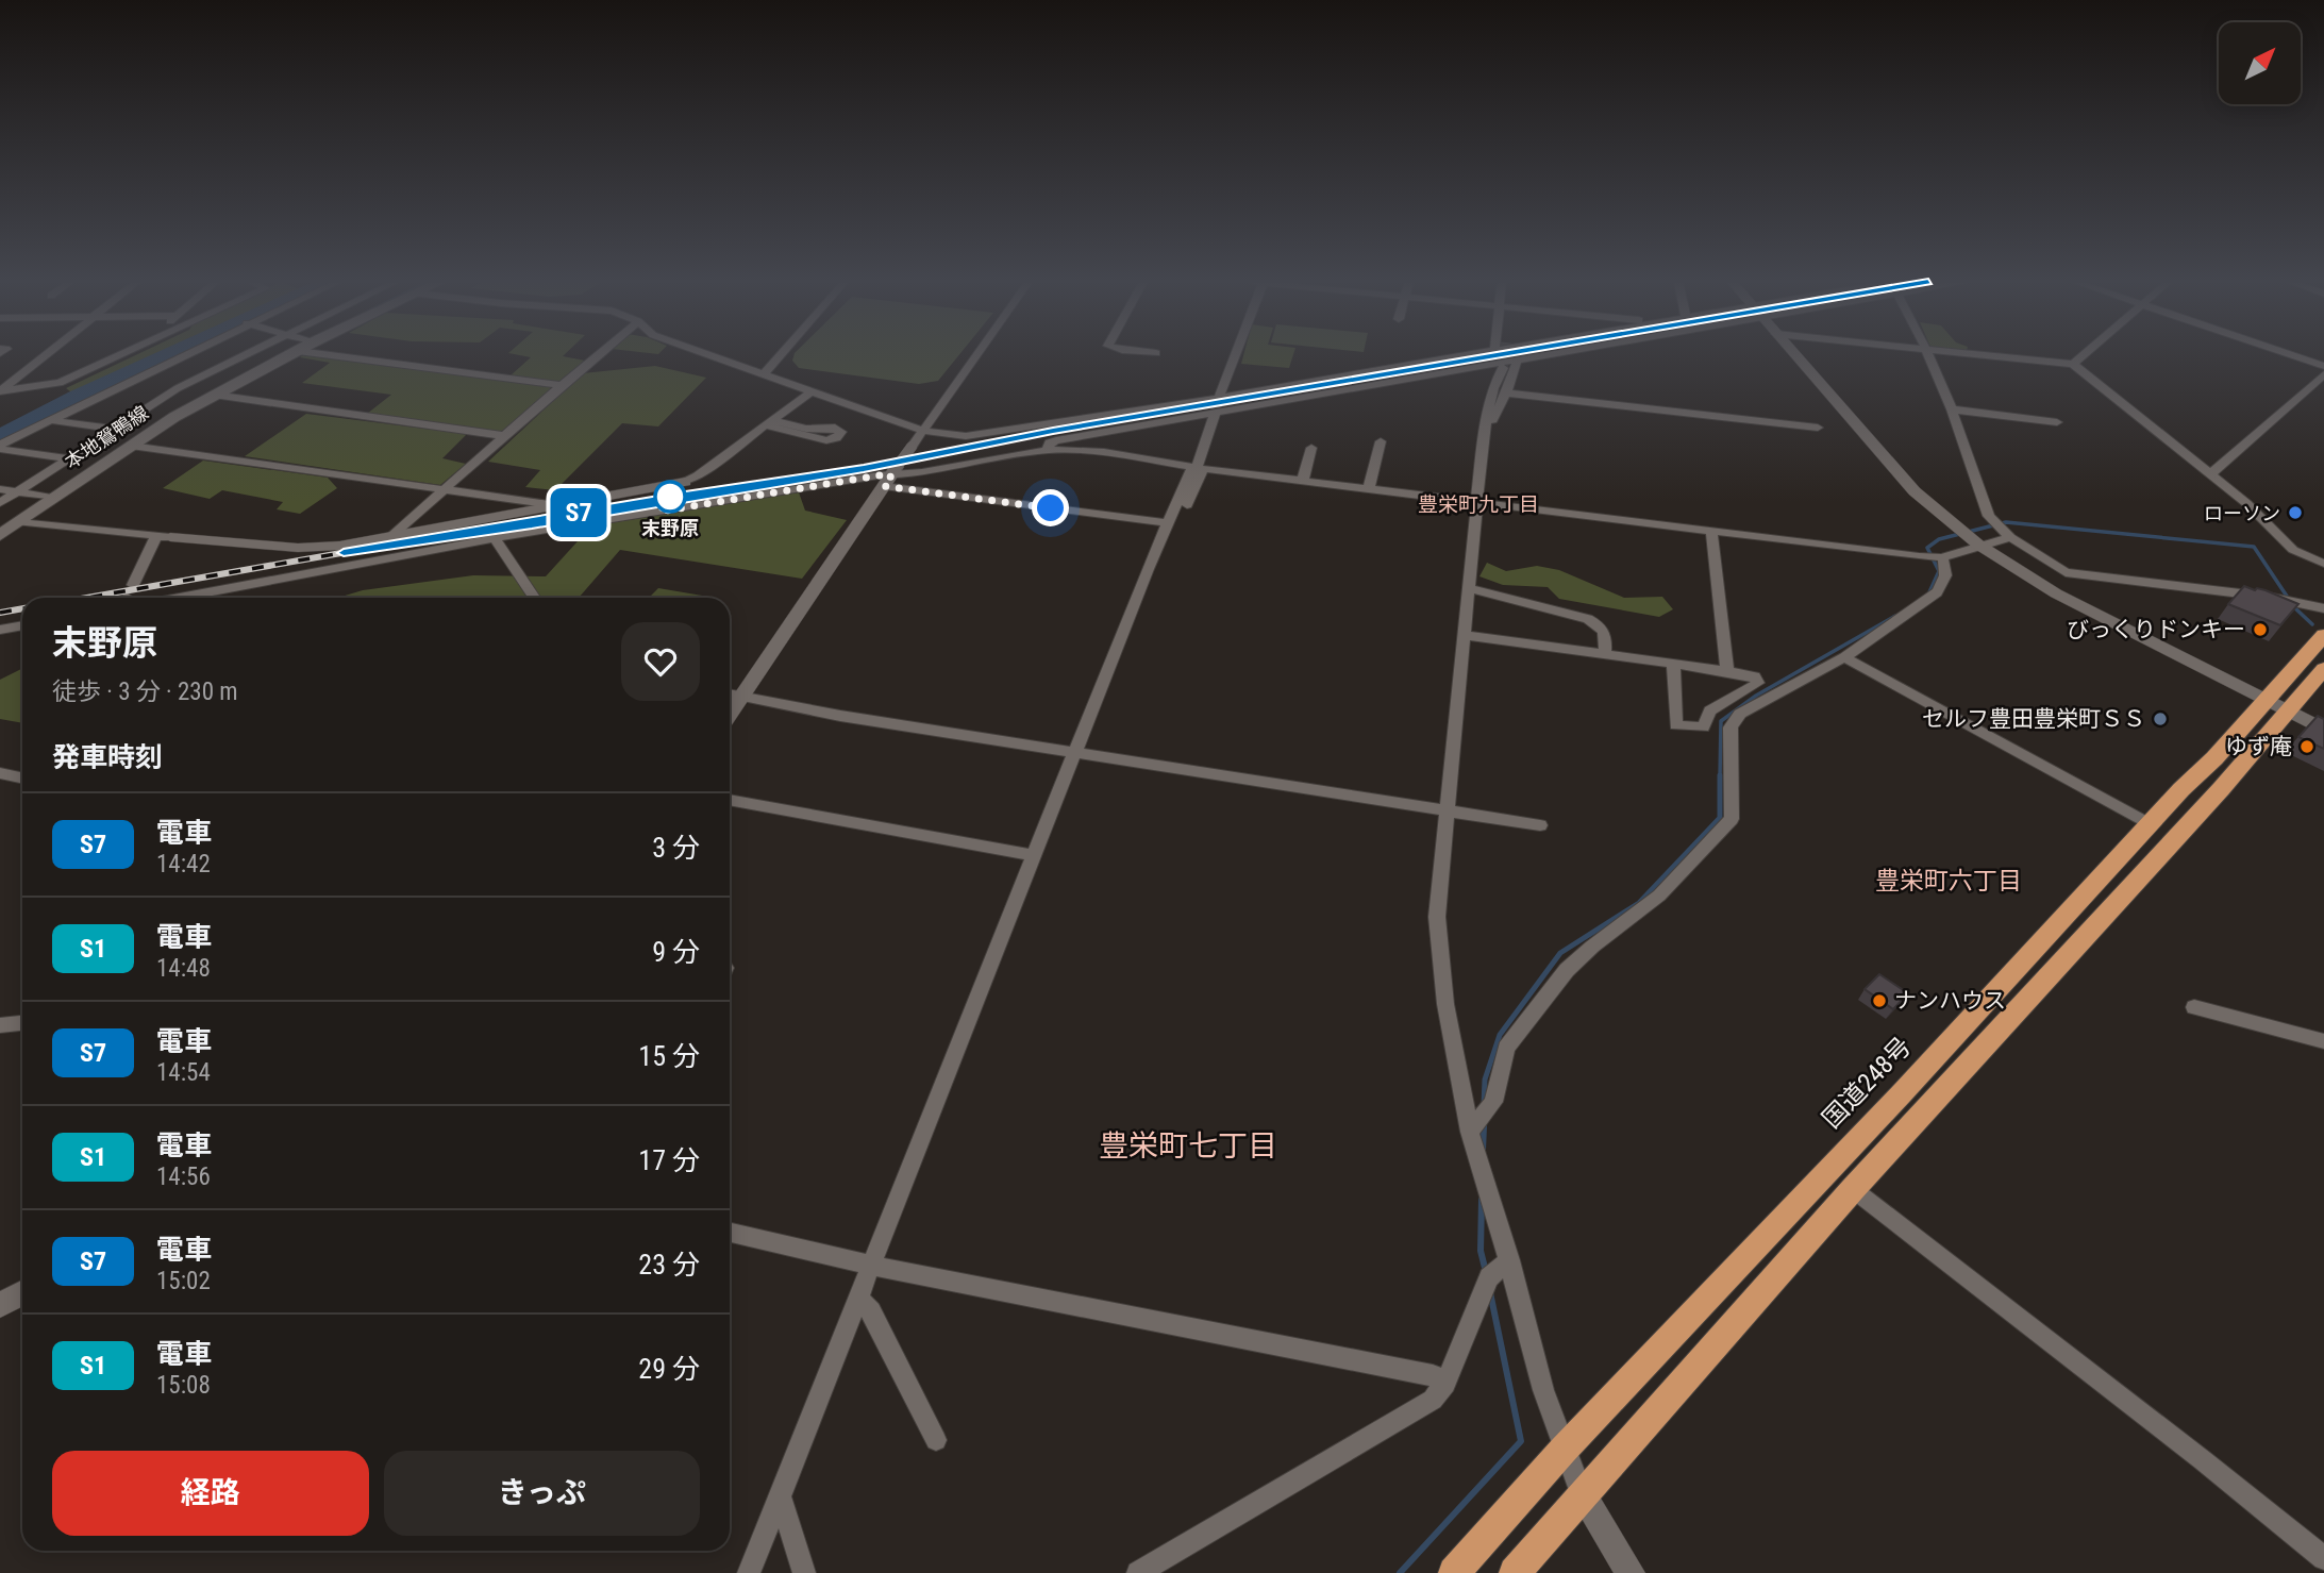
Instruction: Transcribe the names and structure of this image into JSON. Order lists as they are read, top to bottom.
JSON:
{
  "streets": {
    "highway": ["国道248号"],
    "main road": ["本地鴛鴨線"]
  },
  "districts": ["豊栄町九丁目", "豊栄町六丁目", "豊栄町七丁目"],
  "places": [
    "末野原",
    "ローソン",
    "びっくりドンキー",
    "セルフ豊田豊栄町ＳＳ",
    "ゆず庵",
    "ナンハウス"
  ],
  "north": "top right",
  "page": {
    "on_map": "S7",
    "heading": [
      ["末野原", "徒歩 · 3 分 · 230 m"],
      "発車時刻"
    ],
    "list": [
      {
        "mark": "S7",
        "name": "電車",
        "note": "14:42",
        "value": "3 分"
      },
      {
        "mark": "S1",
        "name": "電車",
        "note": "14:48",
        "value": "9 分"
      },
      {
        "mark": "S7",
        "name": "電車",
        "note": "14:54",
        "value": "15 分"
      },
      {
        "mark": "S1",
        "name": "電車",
        "note": "14:56",
        "value": "17 分"
      },
      {
        "mark": "S7",
        "name": "電車",
        "note": "15:02",
        "value": "23 分"
      },
      {
        "mark": "S1",
        "name": "電車",
        "note": "15:08",
        "value": "29 分"
      }
    ],
    "buttons": ["経路", "きっぷ"]
  }
}
